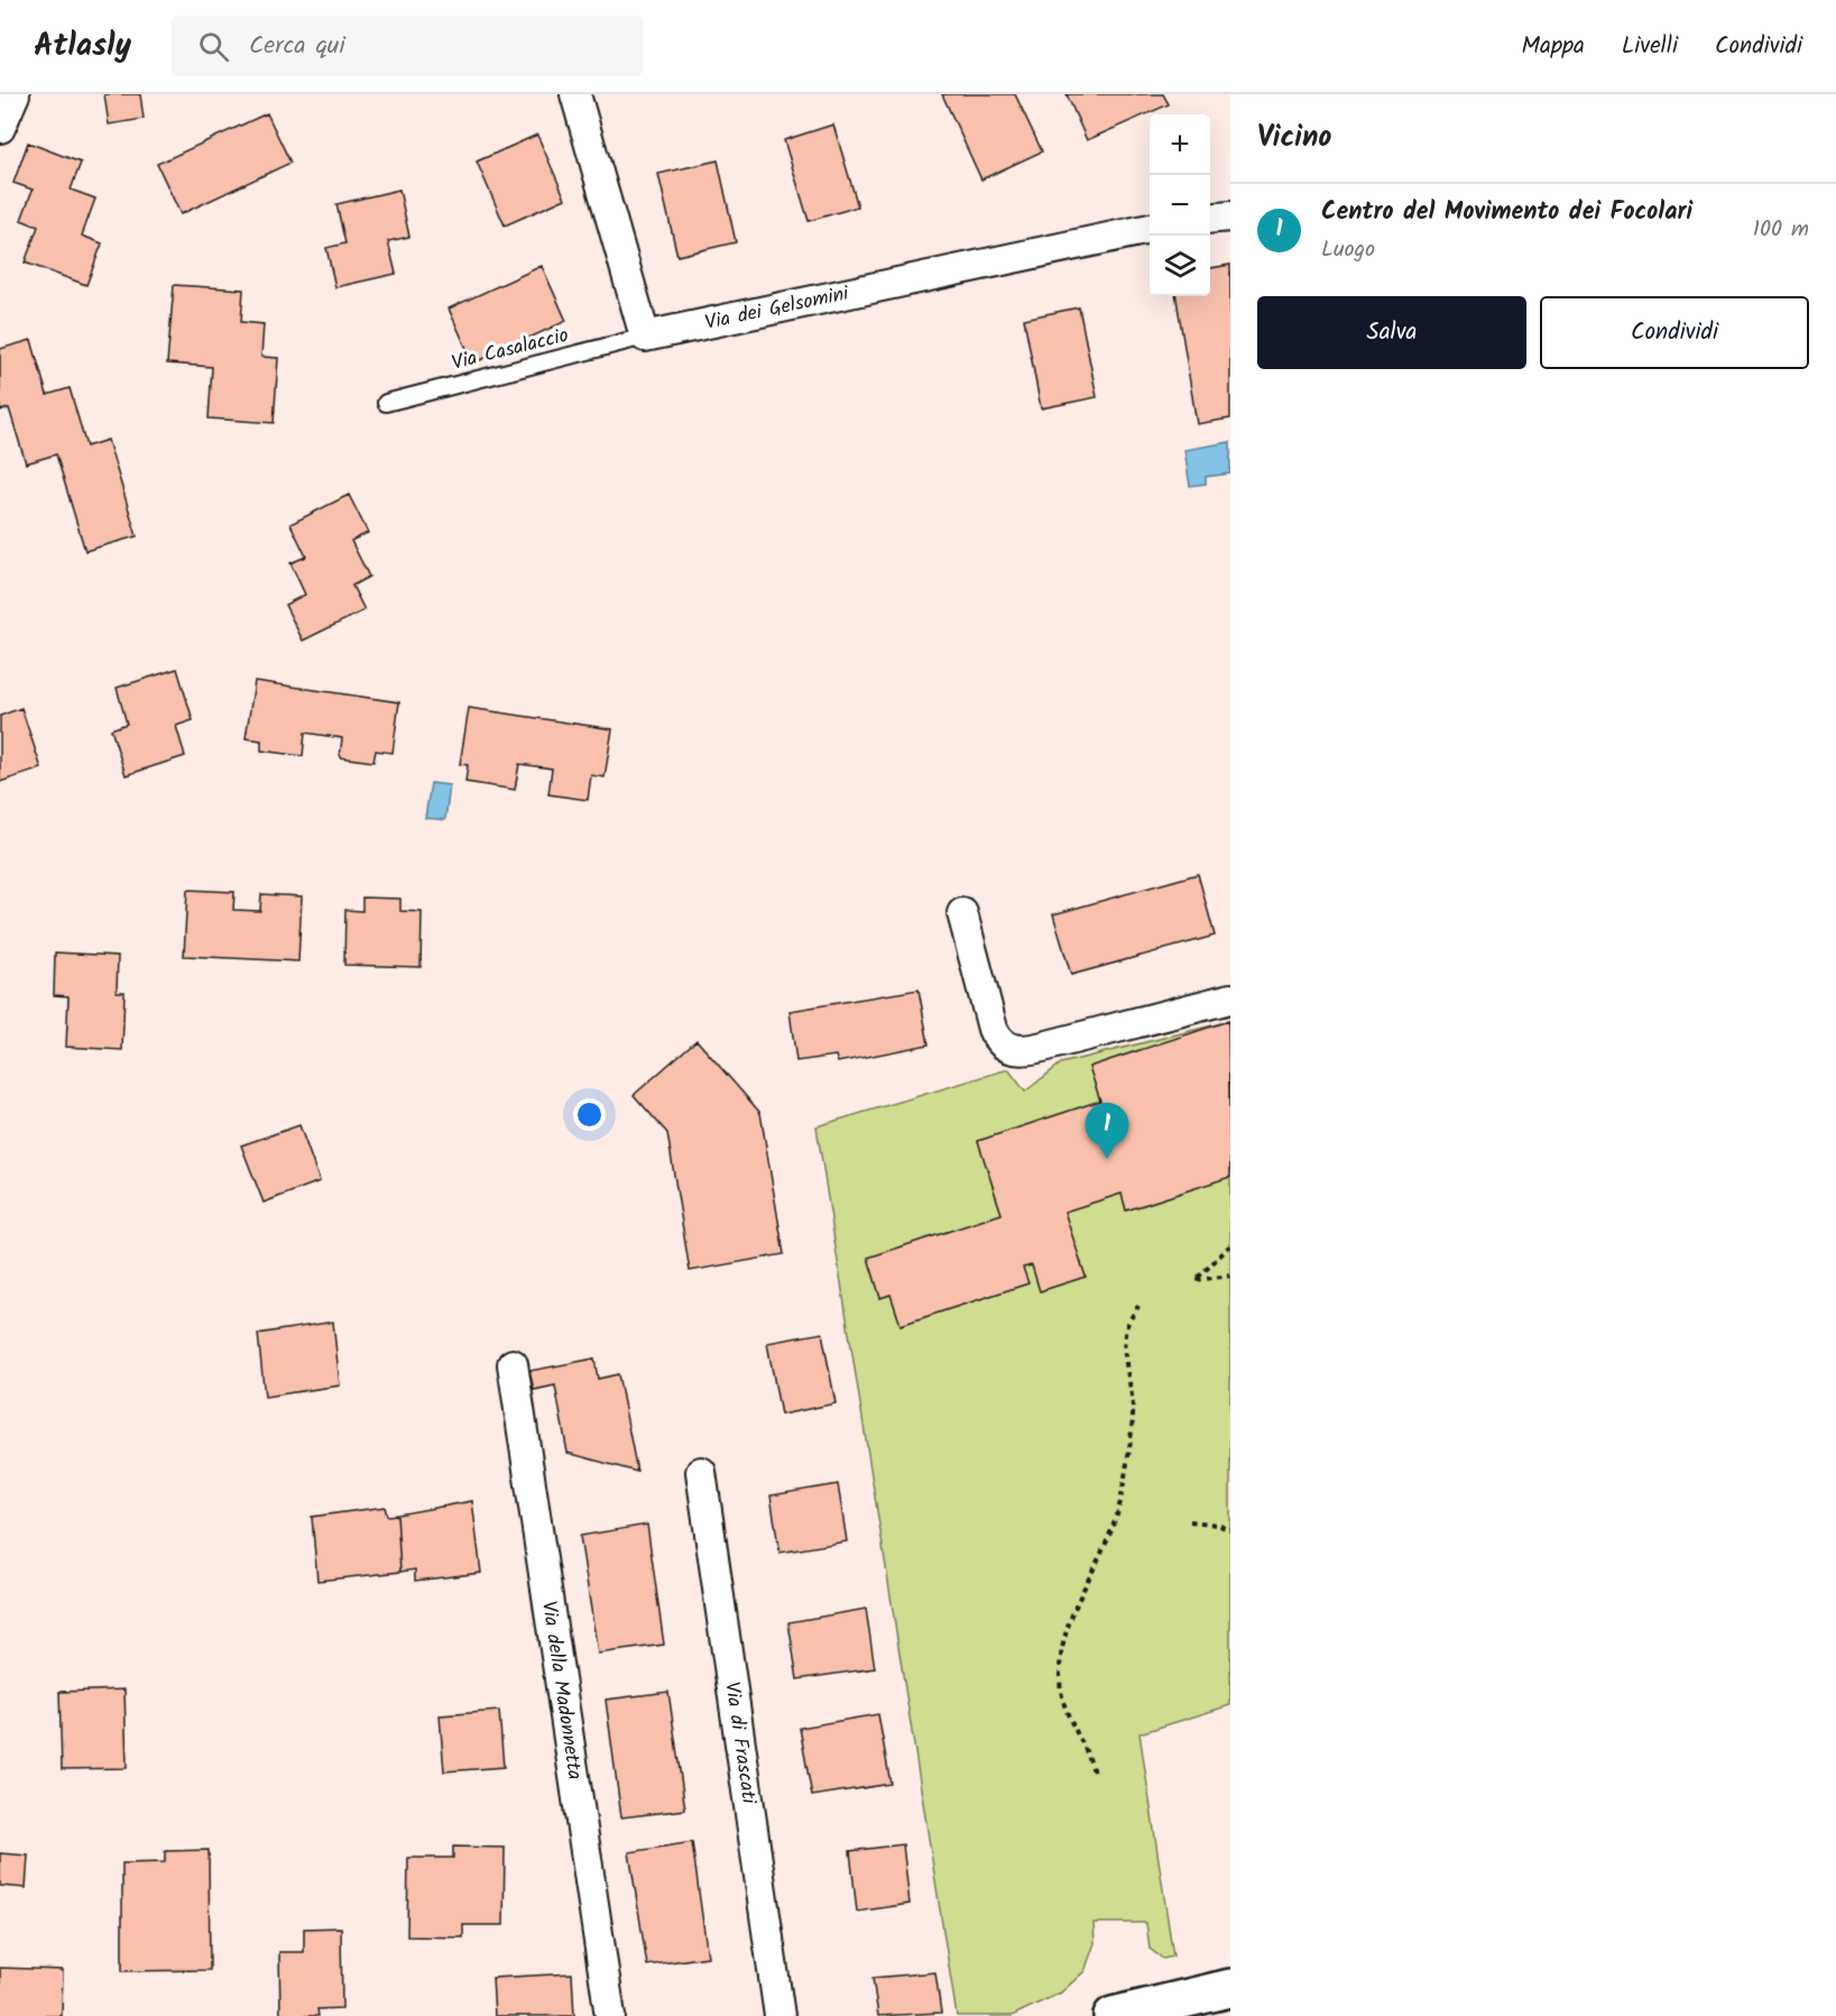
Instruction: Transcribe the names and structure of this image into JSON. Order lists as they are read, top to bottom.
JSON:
{
  "streets": {
    "street": ["Via dei Gelsomini", "Via della Madonnetta", "Via di Frascati"],
    "lane": ["Via Casalaccio"]
  },
  "crossings": [
    ["Via dei Gelsomini", "Via Casalaccio"]
  ],
  "page": {
    "header": "Atlasly",
    "search": "Cerca qui",
    "nav": ["Mappa", "Livelli", "Condividi"],
    "heading": "Vicino",
    "map_buttons": ["+", "−"],
    "list": [
      {
        "mark": "1",
        "name": "Centro del Movimento dei Focolari",
        "note": "Luogo",
        "value": "100 m"
      }
    ],
    "buttons": ["Salva", "Condividi"],
    "pins": "1"
  }
}
